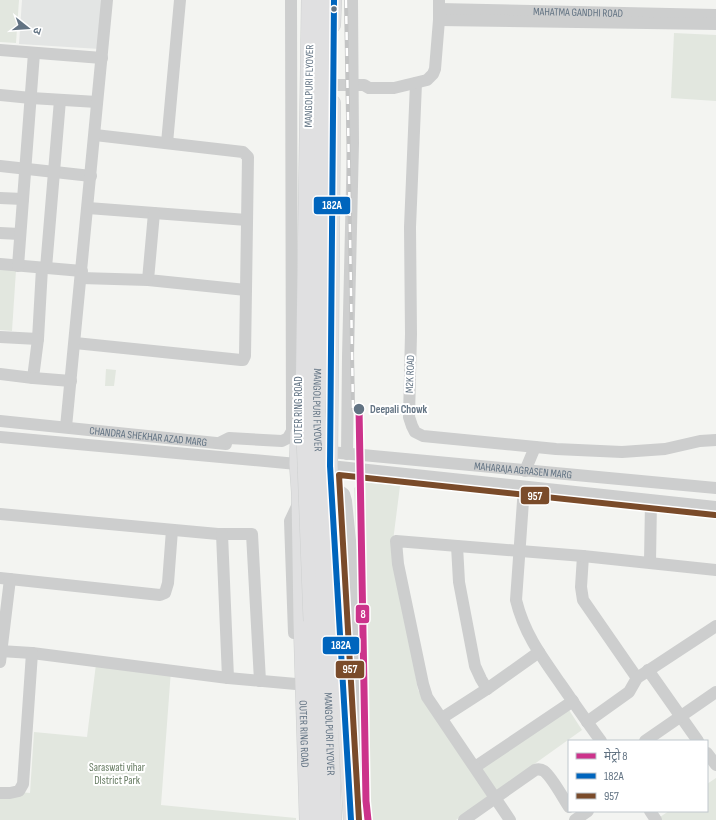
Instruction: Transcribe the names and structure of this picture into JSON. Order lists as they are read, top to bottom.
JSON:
{
  "streets": {
    "highway": ["MANGOLPURI FLYOVER"],
    "main road": ["OUTER RING ROAD"],
    "street": [
      "MAHATMA GANDHI ROAD",
      "M2K ROAD",
      "CHANDRA SHEKHAR AZAD MARG",
      "MAHARAJA AGRASEN MARG"
    ]
  },
  "crossings": [
    ["OUTER RING ROAD", "CHANDRA SHEKHAR AZAD MARG"]
  ],
  "parks": ["Saraswati vihar DIstrict Park"],
  "places": ["Deepali Chowk"],
  "lines": ["transit line 182A", "metro line 8", "transit line 957"],
  "legend": ["मेट्रो 8", "182A", "957"],
  "north": "right"
}
